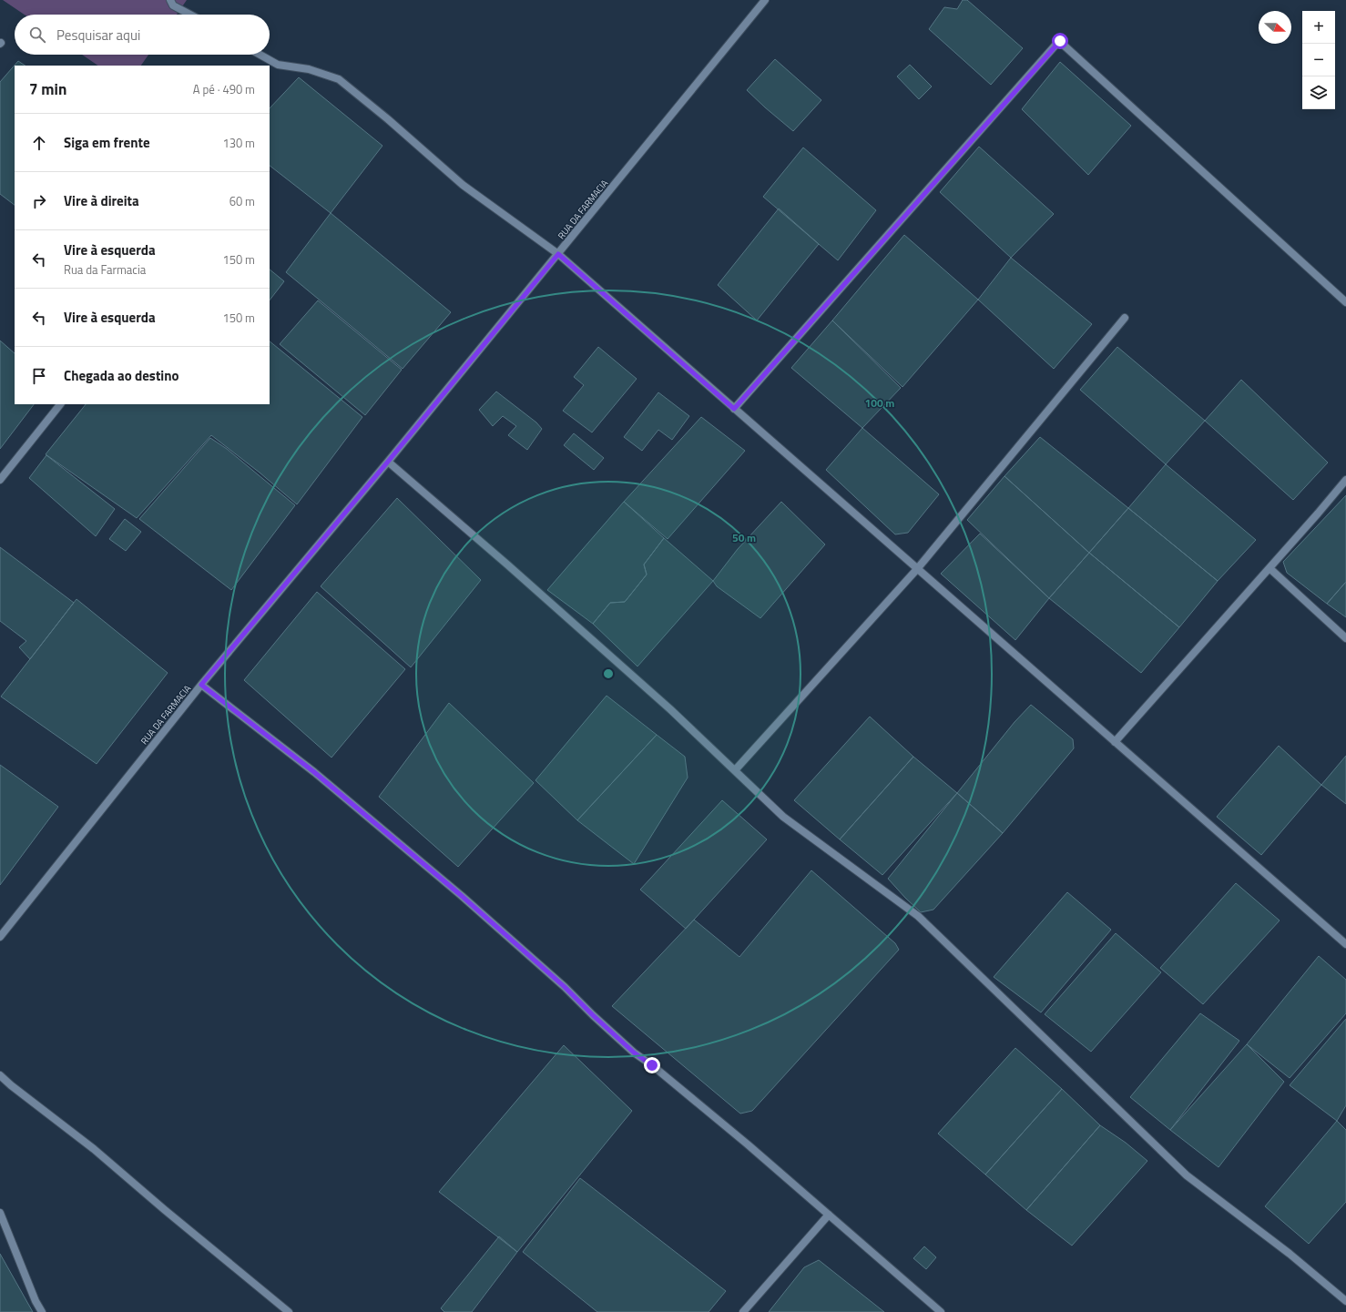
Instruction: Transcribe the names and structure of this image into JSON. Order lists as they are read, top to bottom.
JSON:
{
  "streets": {
    "street": ["RUA DA FARMACIA"]
  },
  "north": "right",
  "page": {
    "map_buttons": ["+", "−"],
    "search": "Pesquisar aqui",
    "heading": ["7 min", "A pé · 490 m"],
    "list": [
      ["Siga em frente", "130 m"],
      ["Vire à direita", "60 m"],
      ["Vire à esquerda", "Rua da Farmacia", "150 m"],
      ["Vire à esquerda", "150 m"],
      "Chegada ao destino"
    ]
  },
  "rings": ["100 m", "50 m"]
}
